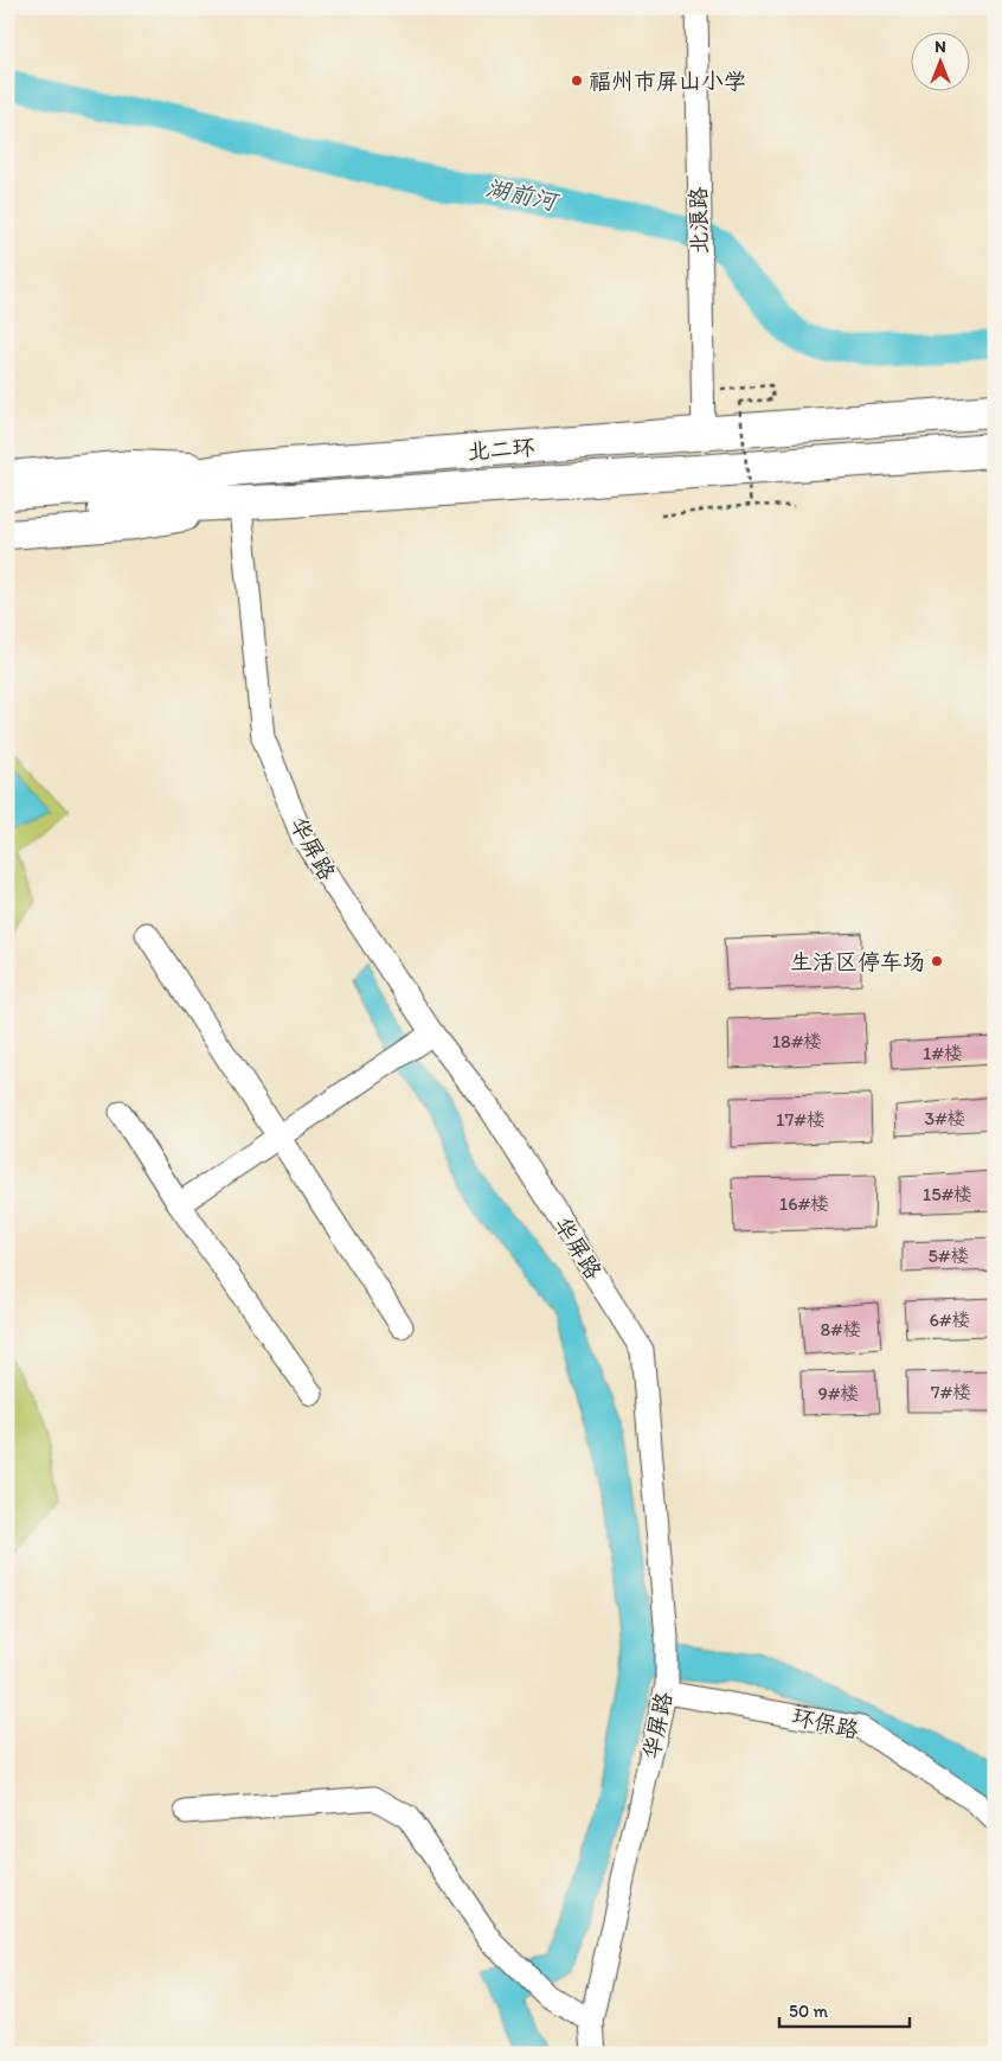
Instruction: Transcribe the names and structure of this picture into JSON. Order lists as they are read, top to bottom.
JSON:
{
  "streets": {
    "highway": ["北二环"],
    "street": ["北浪路", "华屏路", "环保路"]
  },
  "crossings": [
    ["北浪路", "北二环"],
    ["华屏路", "环保路"]
  ],
  "water": ["湖前河"],
  "places": ["福州市屏山小学", "生活区停车场"],
  "house_numbers": [
    "18#楼",
    "1#楼",
    "3#楼",
    "17#楼",
    "15#楼",
    "16#楼",
    "5#楼",
    "6#楼",
    "8#楼",
    "7#楼",
    "9#楼"
  ],
  "scale_bar": "50 m",
  "north": "top"
}
